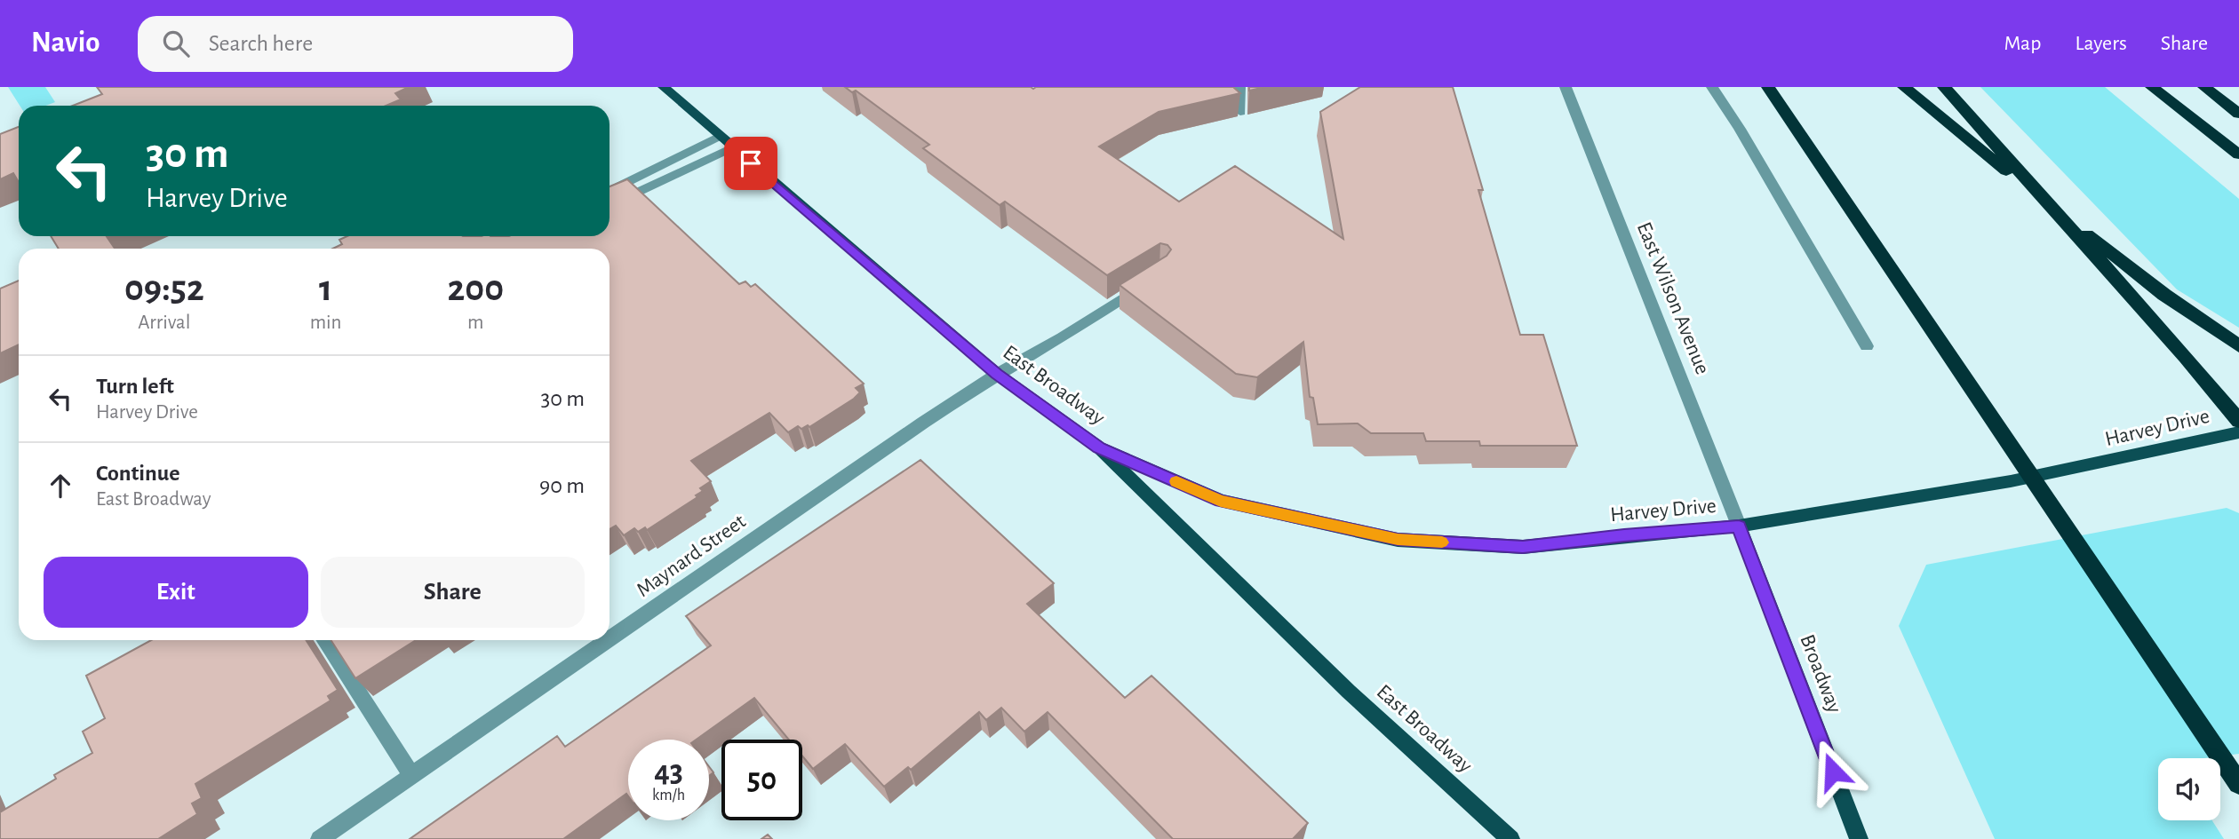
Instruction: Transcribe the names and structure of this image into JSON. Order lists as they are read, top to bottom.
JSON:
{
  "streets": {
    "main road": ["East Broadway", "Harvey Drive", "Broadway"],
    "street": ["East Wilson Avenue", "Maynard Street"]
  },
  "crossings": [
    ["East Wilson Avenue", "Harvey Drive"],
    ["East Wilson Avenue", "Broadway"],
    ["East Broadway", "Harvey Drive"],
    ["East Broadway", "Maynard Street"],
    ["Harvey Drive", "Broadway"]
  ],
  "page": {
    "header": "Navio",
    "search": "Search here",
    "nav": ["Map", "Layers", "Share"],
    "turn": ["30 m", "Harvey Drive"],
    "eta": [
      "09:52",
      "Arrival",
      "1",
      "min",
      "200",
      "m"
    ],
    "list": [
      {
        "name": "Turn left",
        "note": "Harvey Drive",
        "value": "30 m"
      },
      {
        "name": "Continue",
        "note": "East Broadway",
        "value": "90 m"
      }
    ],
    "buttons": ["Exit", "Share"],
    "speed": "43 km/h",
    "limit": "50"
  }
}
